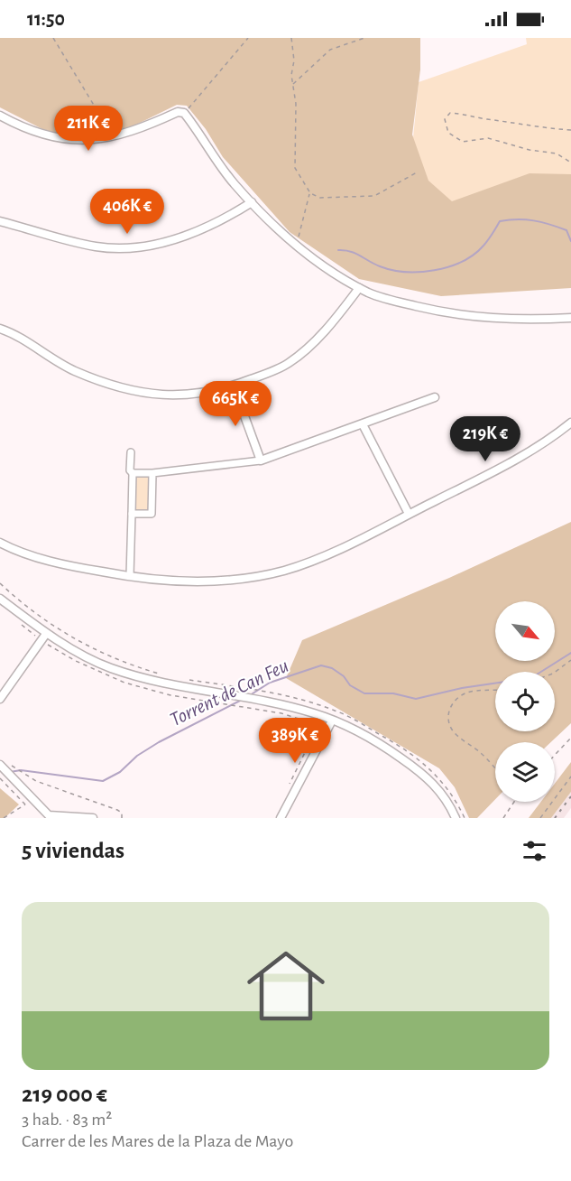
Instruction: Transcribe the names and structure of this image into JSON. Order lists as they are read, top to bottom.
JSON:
{
  "water": ["Torrent de Can Feu"],
  "north": "bottom right",
  "page": {
    "status": "11:50",
    "price": [
      "211K €",
      "406K €",
      "665K €",
      "219K €",
      "389K €"
    ],
    "heading": "5 viviendas",
    "list": [
      {
        "name": "219 000 €",
        "note": "3 hab. · 83 m² · Carrer de les Mares de la Plaza de Mayo"
      }
    ]
  }
}
